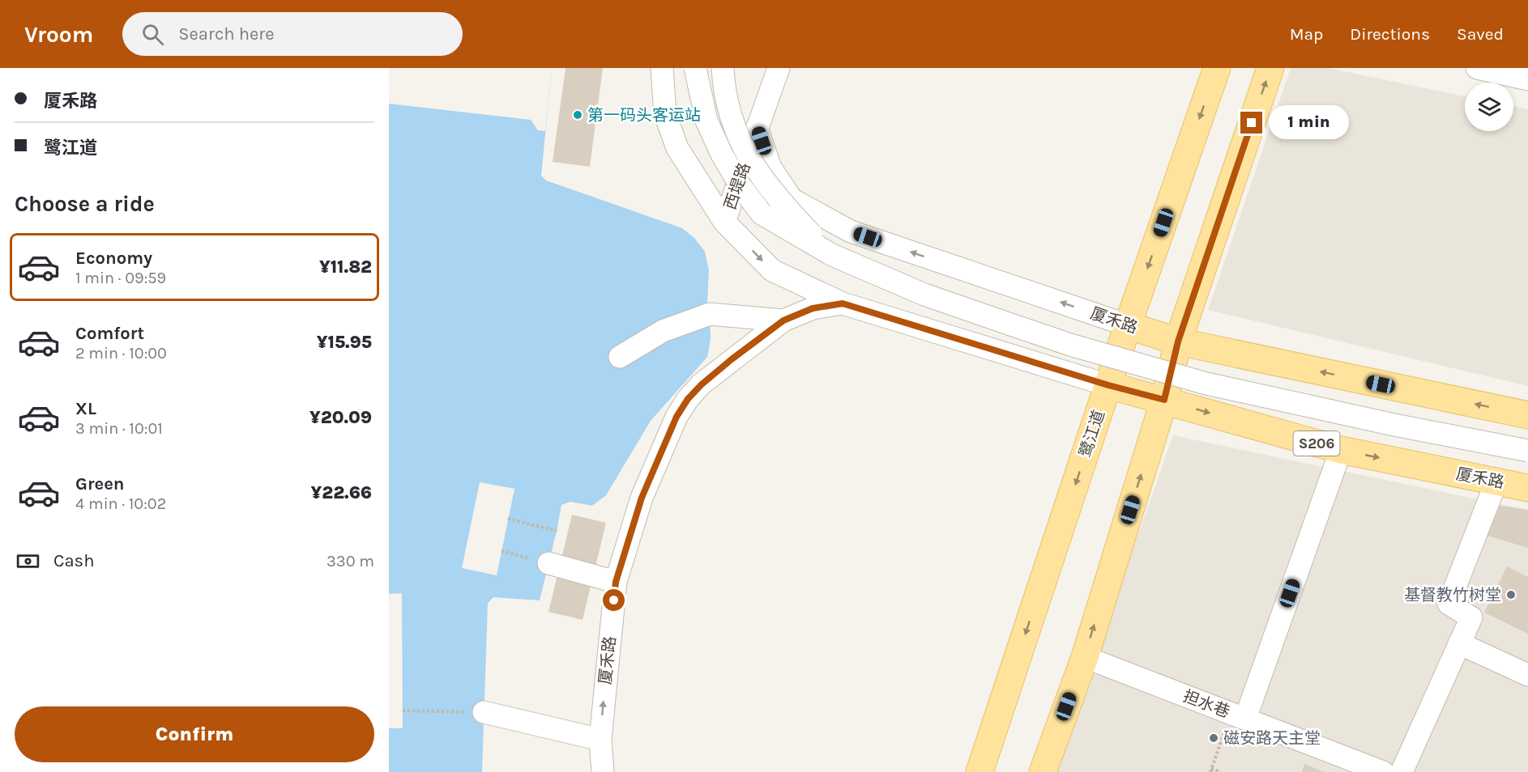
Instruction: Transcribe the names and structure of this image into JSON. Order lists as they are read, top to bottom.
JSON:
{
  "streets": {
    "main road": ["厦禾路", "鹭江道", "S206"],
    "street": ["西堤路", "担水巷"]
  },
  "crossings": [
    ["西堤路", "厦禾路"],
    ["厦禾路", "鹭江道"]
  ],
  "places": ["第一码头客运站", "基督教竹树堂", "磁安路天主堂"],
  "page": {
    "header": "Vroom",
    "search": "Search here",
    "nav": ["Map", "Directions", "Saved"],
    "banner": ["厦禾路", "鹭江道"],
    "bubble": "1 min",
    "heading": "Choose a ride",
    "list": [
      {
        "name": "Economy",
        "note": "1 min · 09:59",
        "value": "¥11.82"
      },
      {
        "name": "Comfort",
        "note": "2 min · 10:00",
        "value": "¥15.95"
      },
      {
        "name": "XL",
        "note": "3 min · 10:01",
        "value": "¥20.09"
      },
      {
        "name": "Green",
        "note": "4 min · 10:02",
        "value": "¥22.66"
      }
    ],
    "pay": ["Cash", "330 m"],
    "buttons": "Confirm"
  }
}
